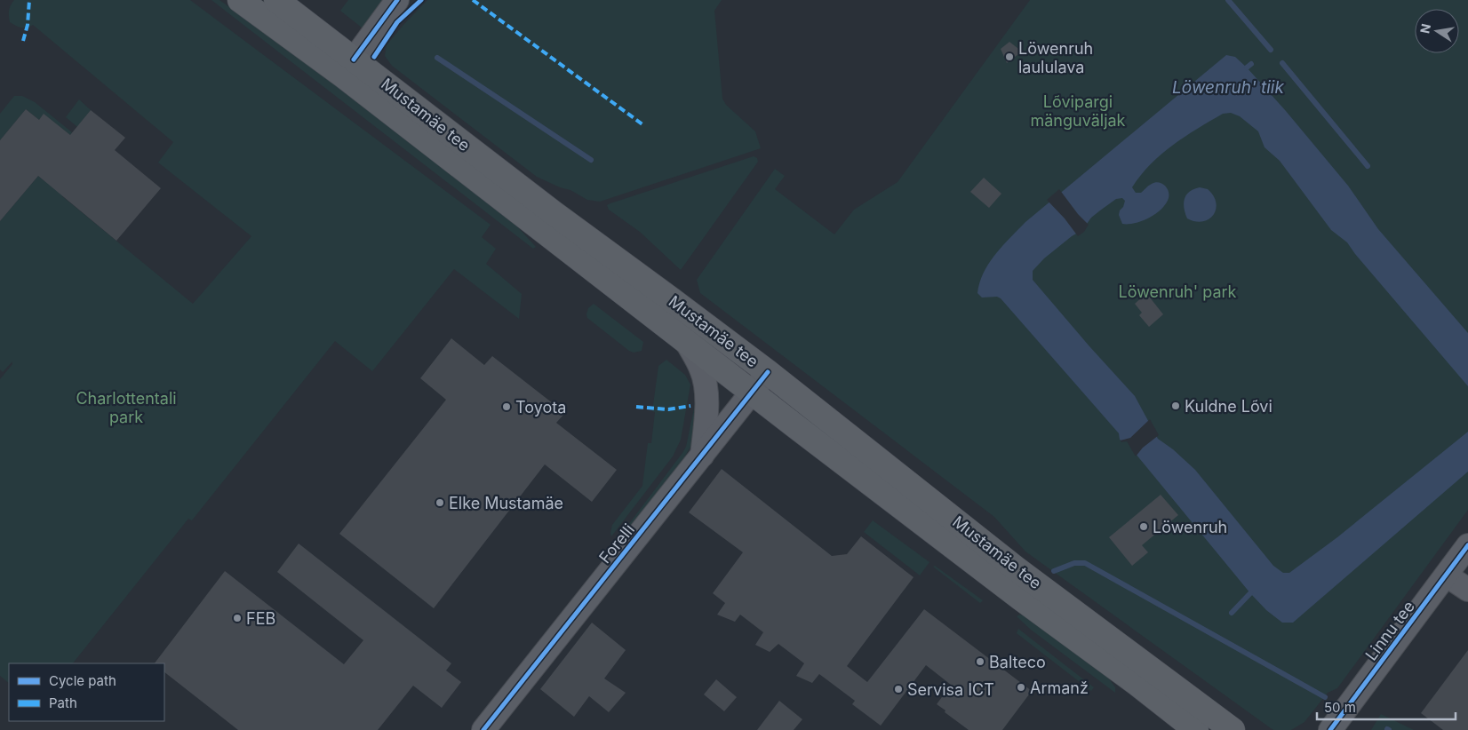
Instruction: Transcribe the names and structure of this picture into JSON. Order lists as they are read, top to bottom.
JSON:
{
  "streets": {
    "main road": ["Mustamäe tee"],
    "street": ["Forelli", "Linnu tee"]
  },
  "crossings": [
    ["Mustamäe tee", "Forelli"]
  ],
  "water": ["Löwenruh' tiik"],
  "parks": ["Lõvipargi mänguväljak", "Löwenruh' park", "Charlottentali park"],
  "places": [
    "Löwenruh laululava",
    "Kuldne Lõvi",
    "Toyota",
    "Elke Mustamäe",
    "Löwenruh",
    "FEB",
    "Balteco",
    "Armanž",
    "Servisa ICT"
  ],
  "legend": ["Cycle path", "Path"],
  "scale_bar": "50 m",
  "north": "left"
}
